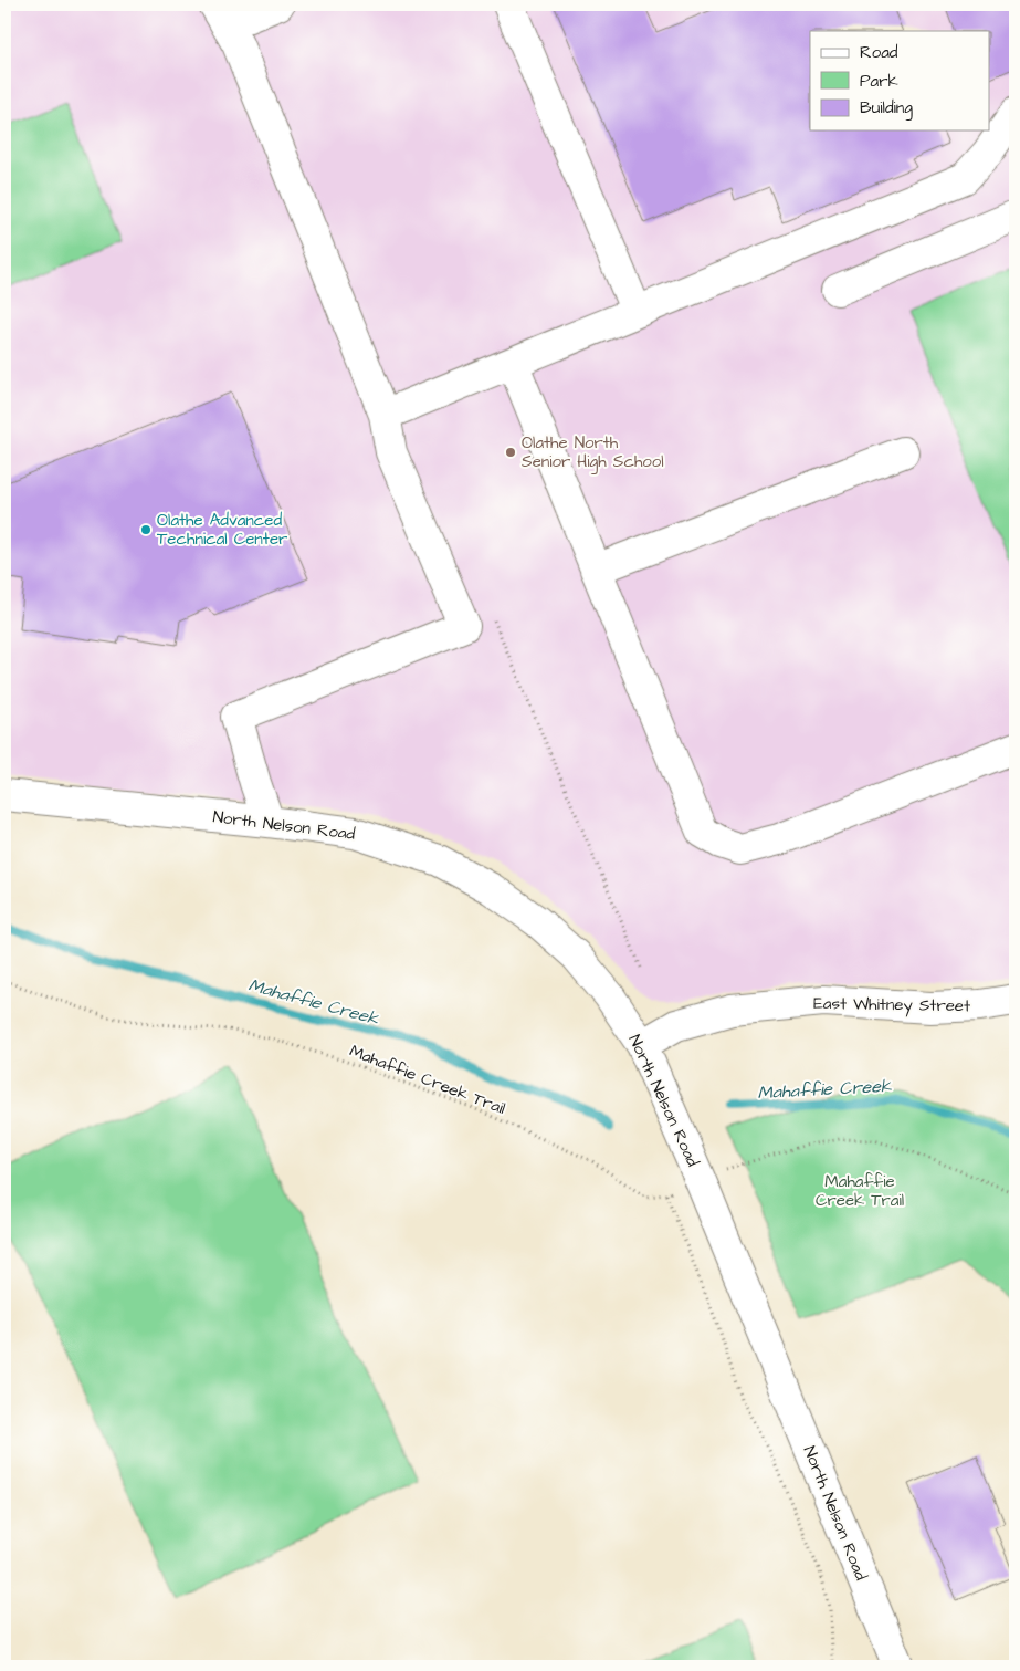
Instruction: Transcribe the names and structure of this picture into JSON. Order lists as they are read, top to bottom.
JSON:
{
  "streets": {
    "street": ["North Nelson Road", "East Whitney Street"],
    "path": ["Mahaffie Creek Trail"]
  },
  "crossings": [
    ["North Nelson Road", "East Whitney Street"],
    ["North Nelson Road", "Mahaffie Creek Trail"]
  ],
  "water": ["Mahaffie Creek"],
  "parks": ["Mahaffie Creek Trail"],
  "places": ["Olathe North Senior High School", "Olathe Advanced Technical Center"],
  "legend": ["Road", "Park", "Building"]
}
